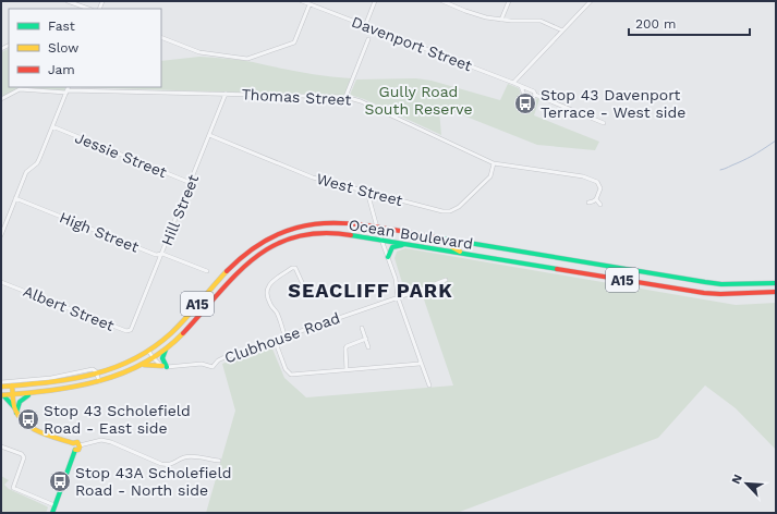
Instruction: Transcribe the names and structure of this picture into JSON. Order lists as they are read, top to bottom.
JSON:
{
  "streets": {
    "main road": ["Ocean Boulevard", "A15"],
    "street": [
      "Davenport Street",
      "Thomas Street",
      "Jessie Street",
      "West Street",
      "Hill Street",
      "High Street",
      "Albert Street",
      "Clubhouse Road"
    ]
  },
  "crossings": [
    ["Thomas Street", "West Street"],
    ["Thomas Street", "Hill Street"],
    ["Jessie Street", "Hill Street"],
    ["West Street", "Hill Street"],
    ["Hill Street", "High Street"],
    ["Hill Street", "Albert Street"]
  ],
  "districts": ["SEACLIFF PARK"],
  "parks": ["Gully Road South Reserve"],
  "places": {
    "bus stop": ["Stop 43 Davenport Terrace - West side", "Stop 43 Scholefield Road - East side", "Stop 43A Scholefield Road - North side"]
  },
  "legend": ["Fast", "Slow", "Jam"],
  "scale_bar": "200 m",
  "north": "top left"
}
